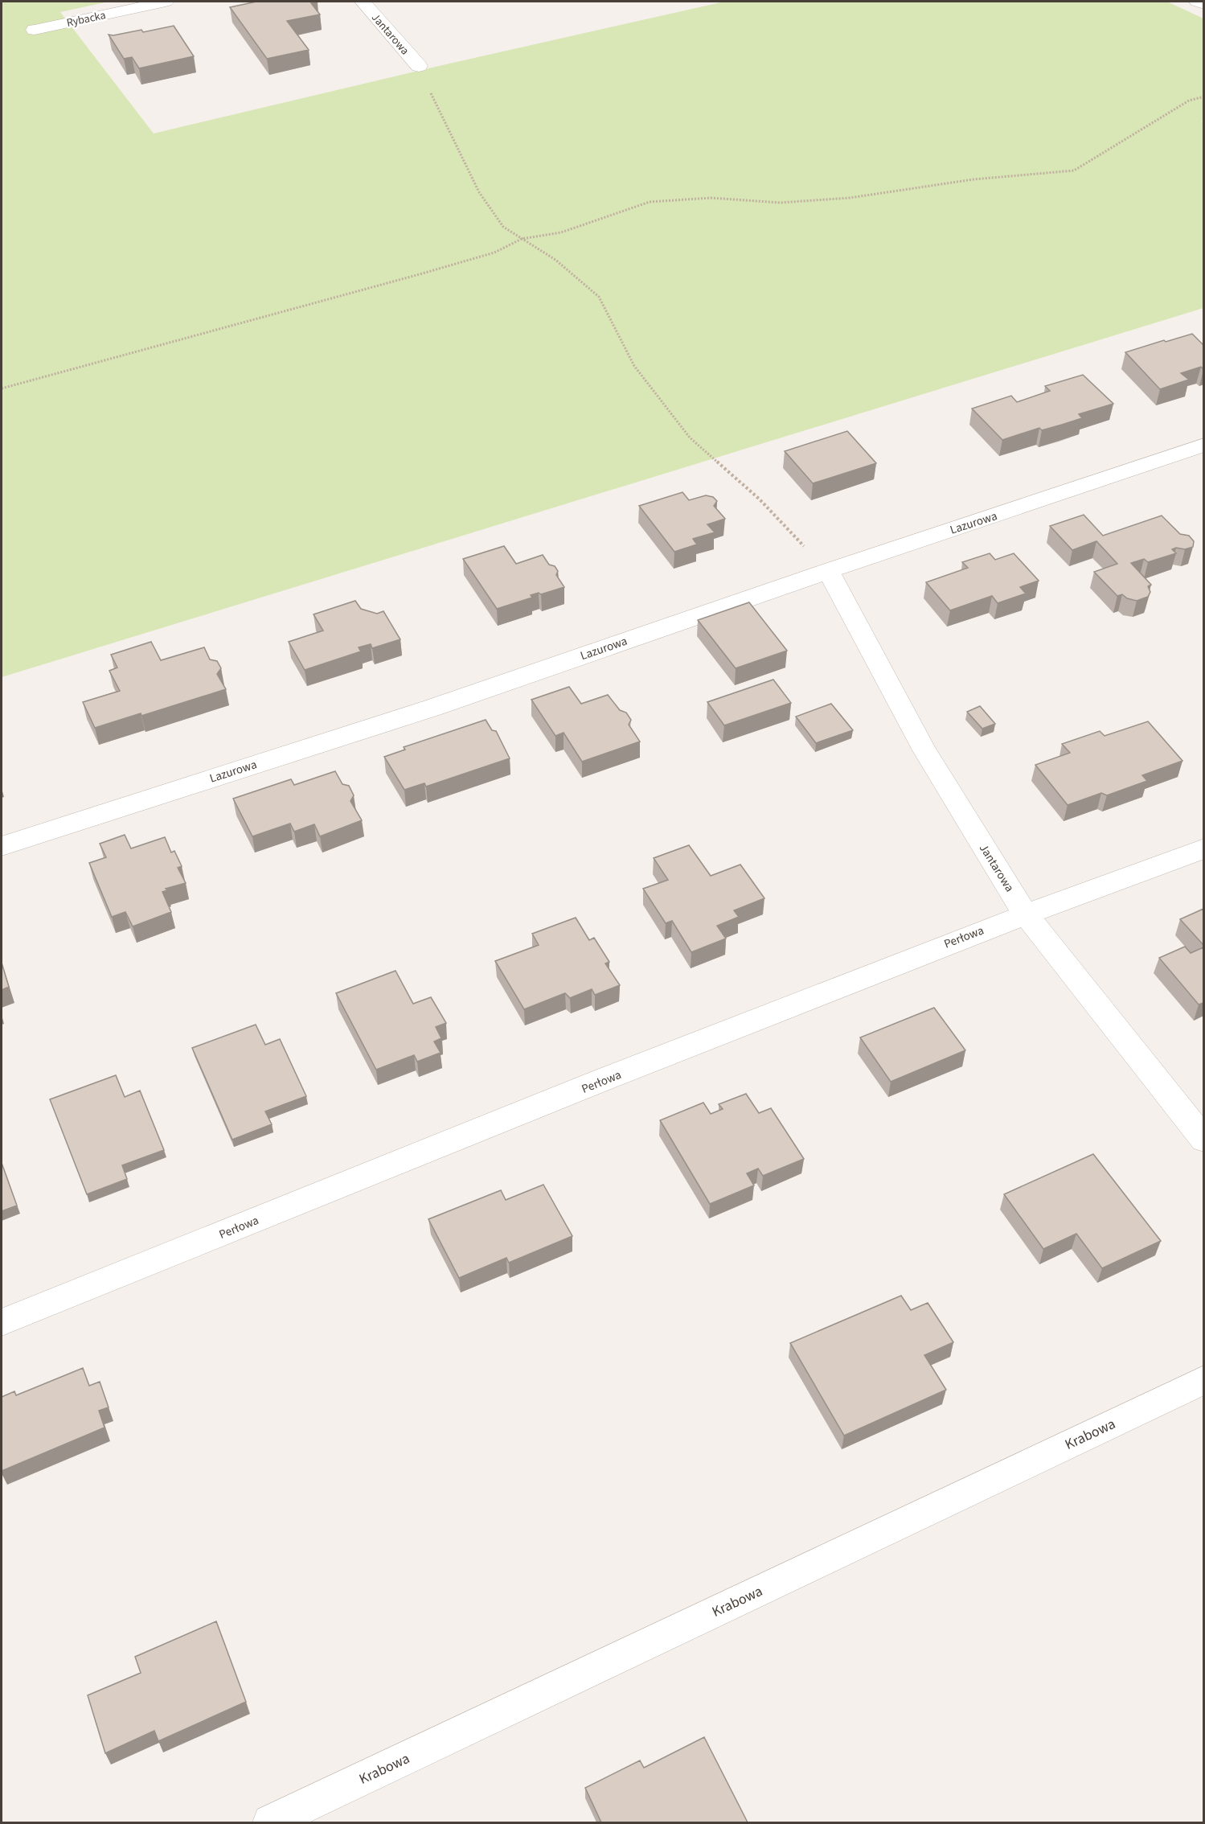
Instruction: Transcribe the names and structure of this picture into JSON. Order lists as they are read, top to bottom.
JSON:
{
  "streets": {
    "street": [
      "Rybacka",
      "Jantarowa",
      "Lazurowa",
      "Perłowa",
      "Krabowa"
    ]
  },
  "crossings": [
    ["Jantarowa", "Lazurowa"],
    ["Jantarowa", "Perłowa"]
  ]
}
